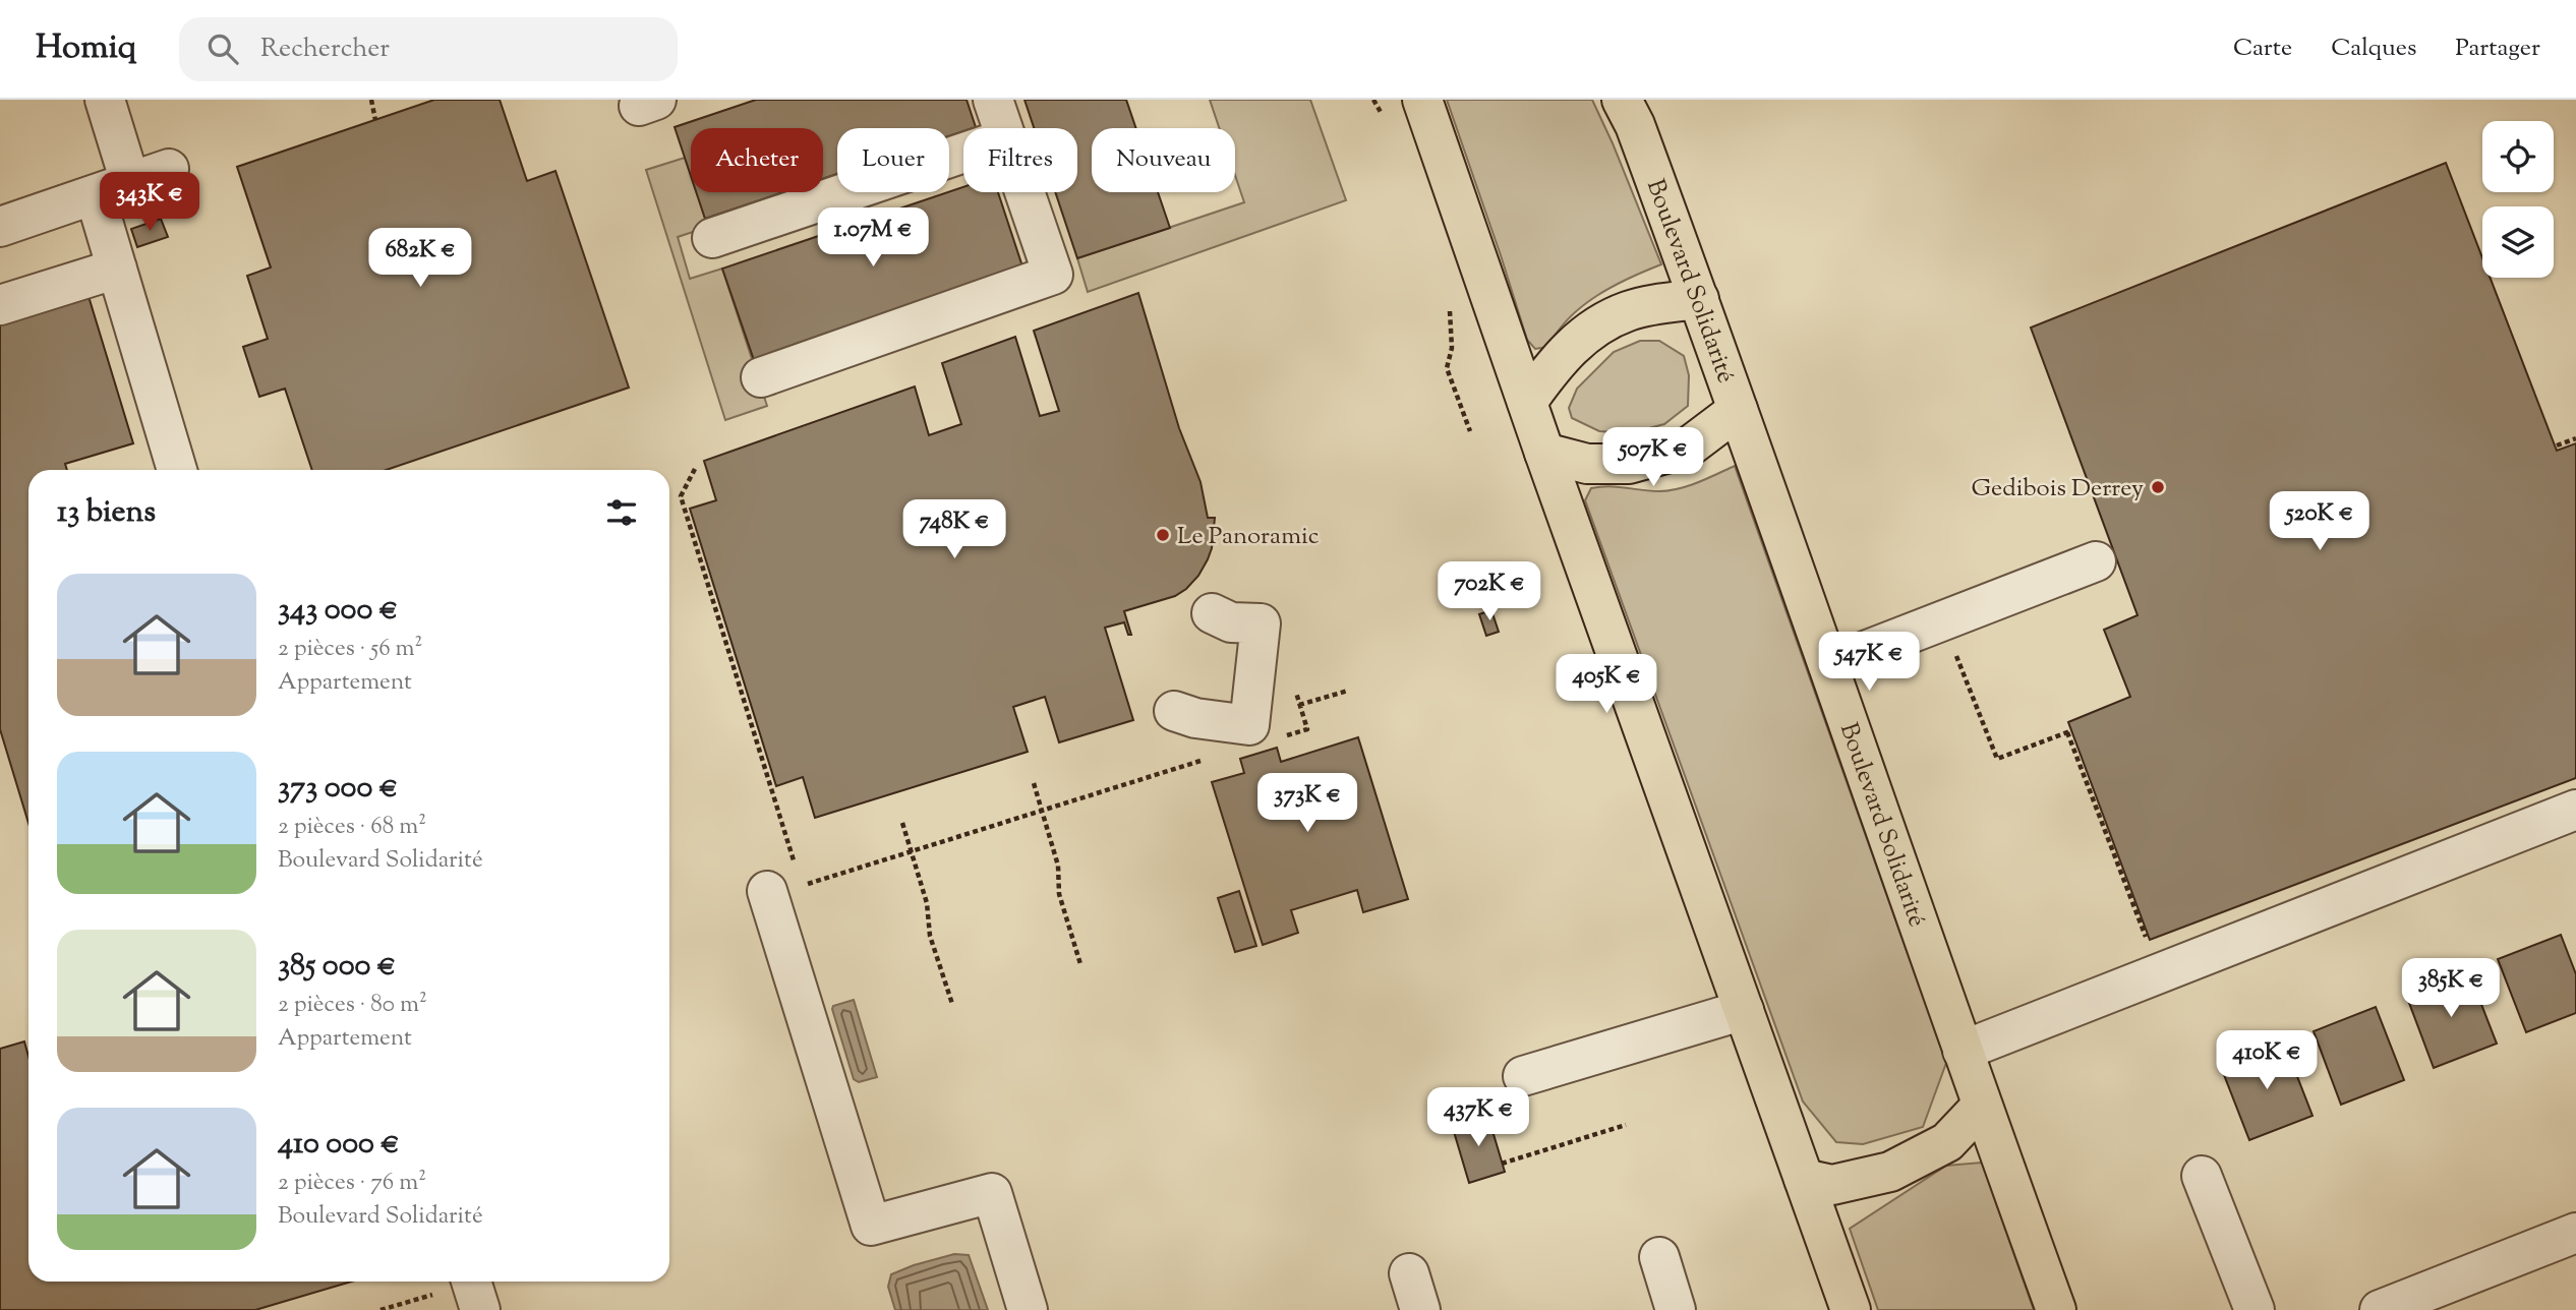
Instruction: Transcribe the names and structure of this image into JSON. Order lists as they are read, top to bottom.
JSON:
{
  "streets": {
    "main road": ["Boulevard Solidarité"]
  },
  "places": ["Gedibois Derrey", "Le Panoramic"],
  "page": {
    "header": "Homiq",
    "search": "Rechercher",
    "nav": ["Carte", "Calques", "Partager"],
    "chip": [
      "Acheter",
      "Louer",
      "Filtres",
      "Nouveau"
    ],
    "price": [
      "343K €",
      "1.07M €",
      "682K €",
      "507K €",
      "520K €",
      "748K €",
      "702K €",
      "547K €",
      "405K €",
      "373K €",
      "385K €",
      "410K €",
      "437K €"
    ],
    "heading": "13 biens",
    "list": [
      {
        "name": "343 000 €",
        "note": "2 pièces · 56 m² · Appartement"
      },
      {
        "name": "373 000 €",
        "note": "2 pièces · 68 m² · Boulevard Solidarité"
      },
      {
        "name": "385 000 €",
        "note": "2 pièces · 80 m² · Appartement"
      },
      {
        "name": "410 000 €",
        "note": "2 pièces · 76 m² · Boulevard Solidarité"
      }
    ]
  }
}
